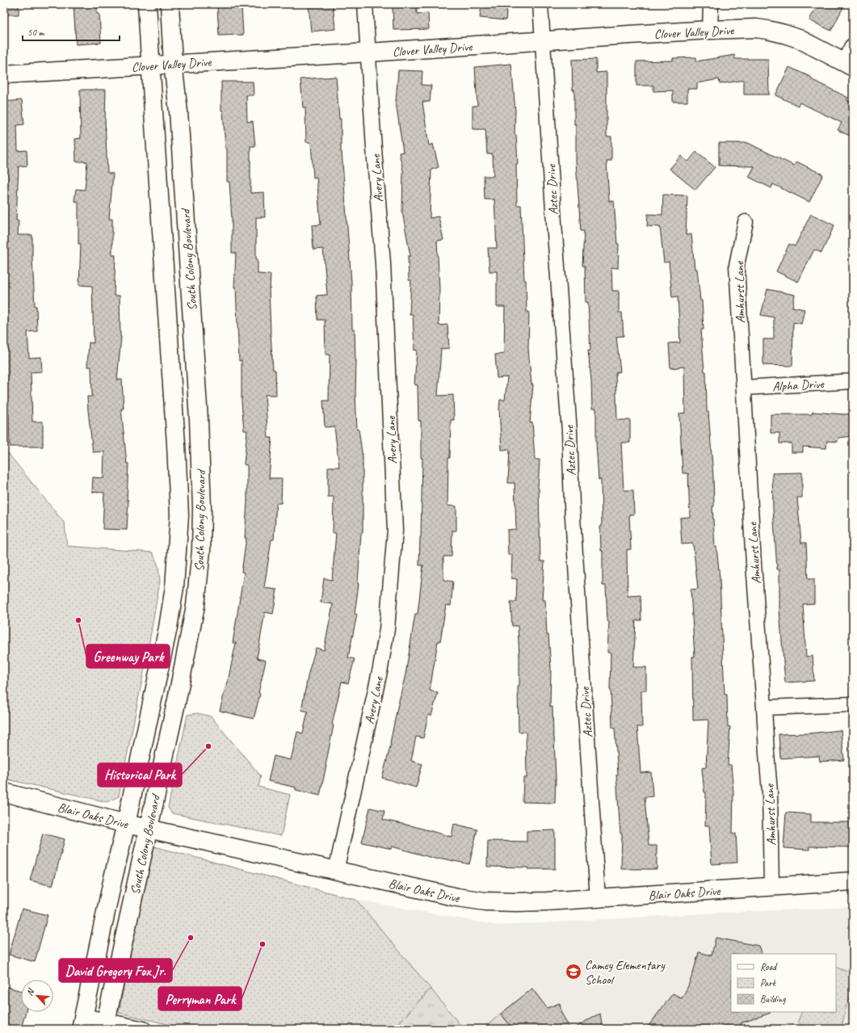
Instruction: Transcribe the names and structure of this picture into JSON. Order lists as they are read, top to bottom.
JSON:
{
  "streets": {
    "main road": ["Clover Valley Drive", "South Colony Boulevard", "Blair Oaks Drive"],
    "street": [
      "Avery Lane",
      "Aztec Drive",
      "Amhurst Lane",
      "Alpha Drive"
    ]
  },
  "crossings": [
    ["Clover Valley Drive", "Avery Lane"],
    ["Clover Valley Drive", "Aztec Drive"],
    ["Clover Valley Drive", "South Colony Boulevard"],
    ["Avery Lane", "Blair Oaks Drive"],
    ["Aztec Drive", "Blair Oaks Drive"],
    ["South Colony Boulevard", "Blair Oaks Drive"],
    ["Amhurst Lane", "Alpha Drive"],
    ["Amhurst Lane", "Blair Oaks Drive"]
  ],
  "places": {
    "other": [
      "Greenway Park",
      "Historical Park",
      "David Gregory Fox Jr.",
      "Perryman Park"
    ],
    "school or university": ["Camey Elementary School"]
  },
  "legend": ["Road", "Park", "Building"],
  "scale_bar": "50 m",
  "north": "top left"
}
